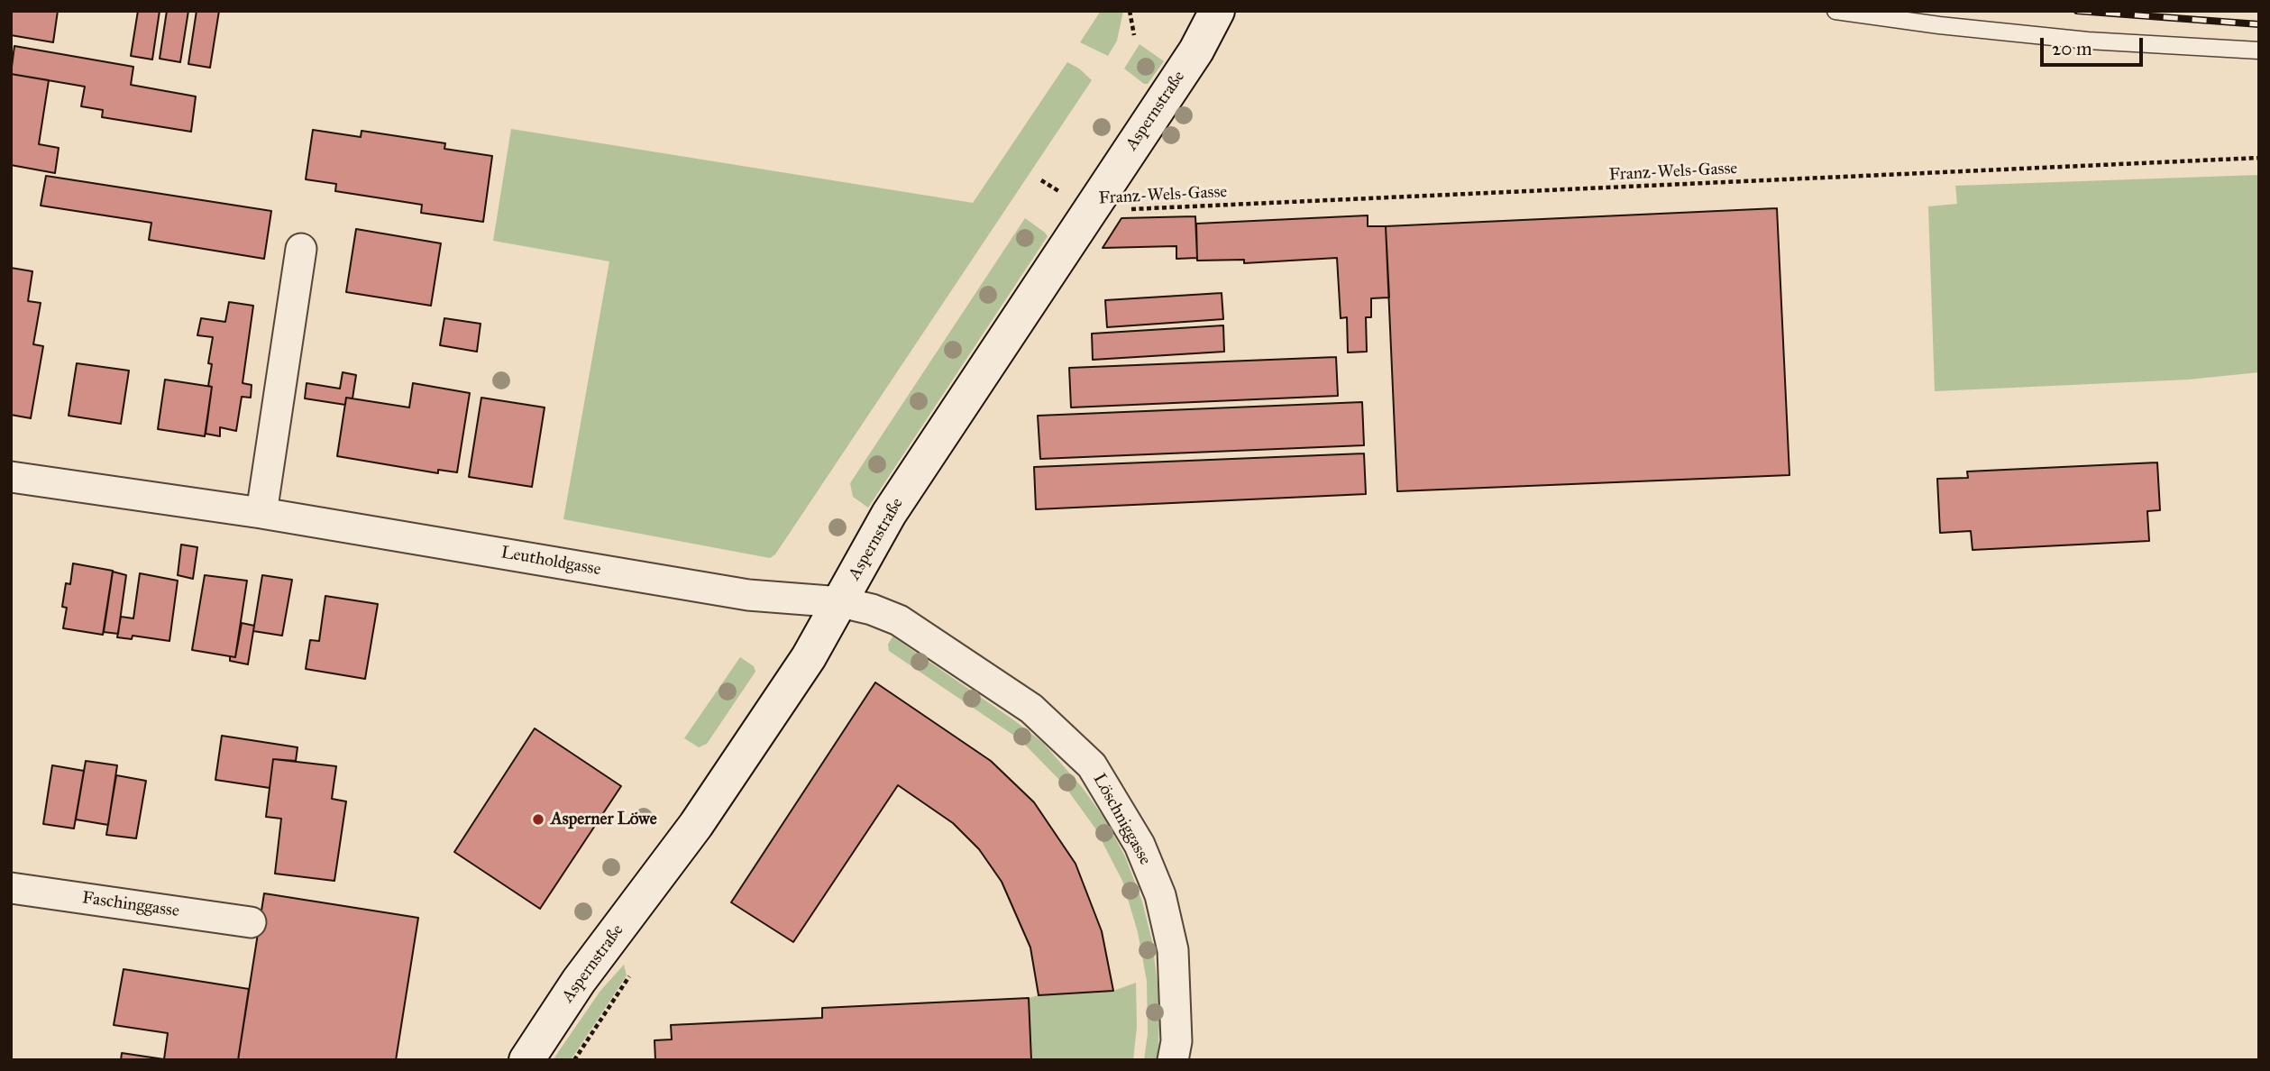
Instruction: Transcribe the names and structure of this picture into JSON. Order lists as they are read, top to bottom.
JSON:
{
  "streets": {
    "street": [
      "Aspernstraße",
      "Leutholdgasse",
      "Löschniggasse",
      "Faschinggasse"
    ],
    "path": ["Franz-Wels-Gasse"]
  },
  "crossings": [
    ["Aspernstraße", "Franz-Wels-Gasse"],
    ["Aspernstraße", "Leutholdgasse"],
    ["Aspernstraße", "Löschniggasse"],
    ["Leutholdgasse", "Löschniggasse"]
  ],
  "places": ["Asperner Löwe"],
  "scale_bar": "20 m"
}
